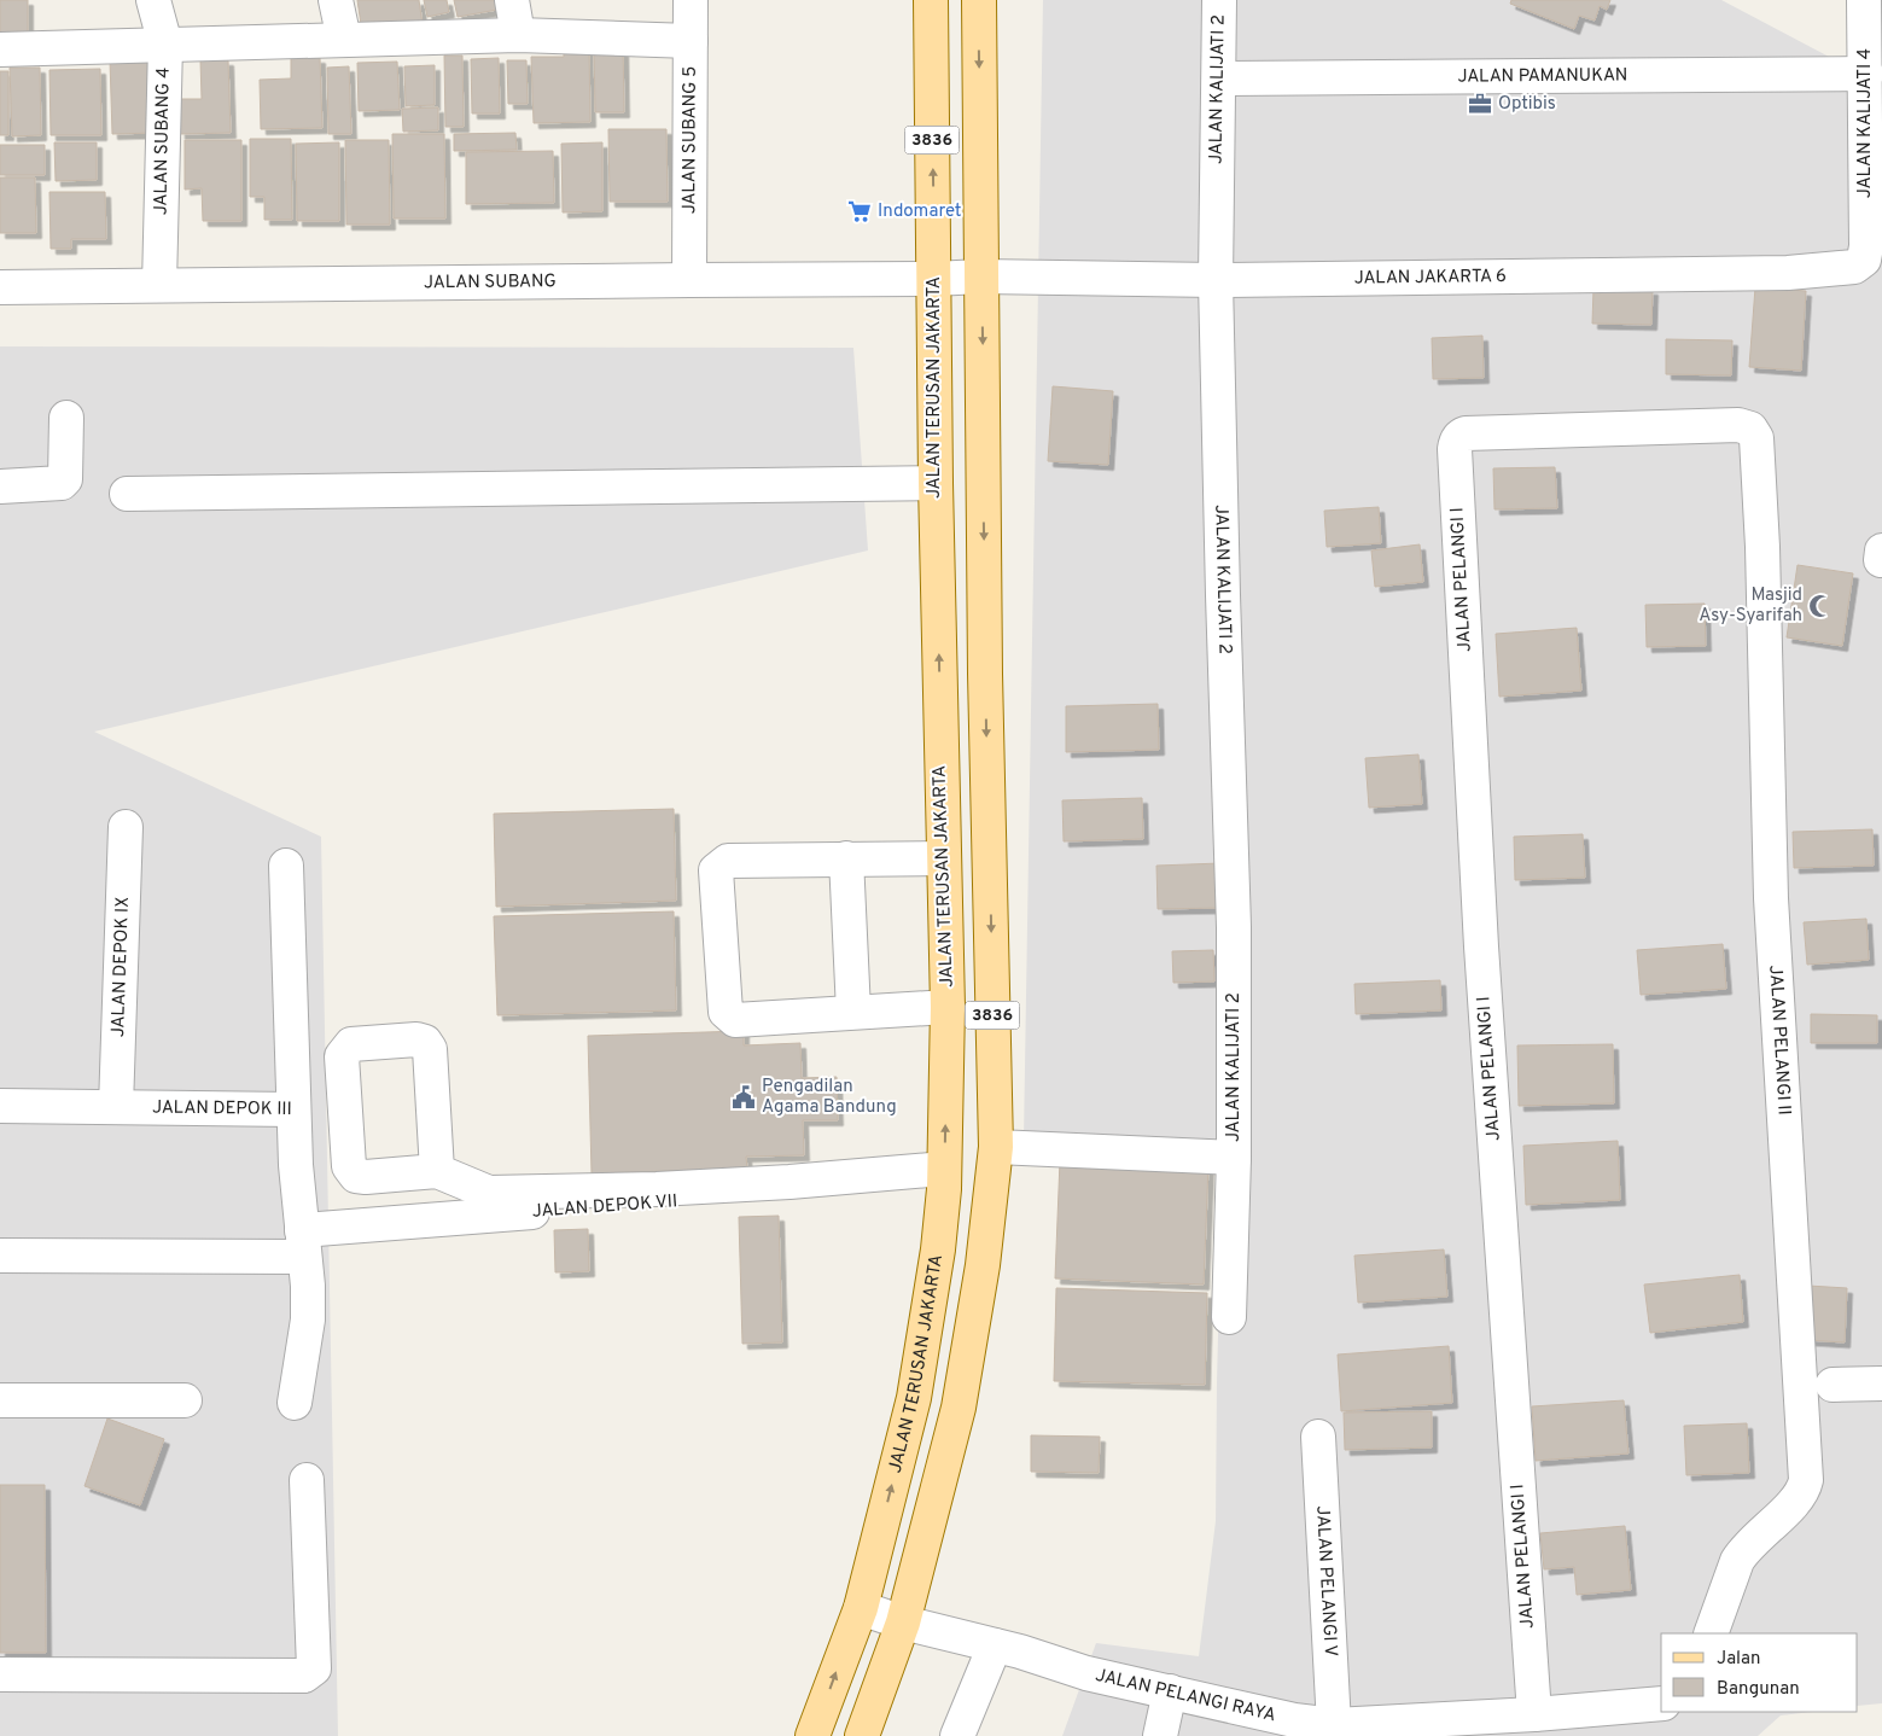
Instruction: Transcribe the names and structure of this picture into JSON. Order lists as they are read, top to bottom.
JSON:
{
  "streets": {
    "main road": ["3836", "JALAN TERUSAN JAKARTA"],
    "street": [
      "JALAN PAMANUKAN",
      "JALAN KALIJATI 2",
      "JALAN KALIJATI 4",
      "JALAN SUBANG 5",
      "JALAN SUBANG 4",
      "JALAN JAKARTA 6",
      "JALAN SUBANG",
      "JALAN PELANGI I",
      "JALAN DEPOK IX",
      "JALAN PELANGI II",
      "JALAN DEPOK III",
      "JALAN DEPOK VII",
      "JALAN PELANGI V",
      "JALAN PELANGI RAYA"
    ]
  },
  "crossings": [
    ["JALAN PAMANUKAN", "JALAN KALIJATI 2"],
    ["JALAN PAMANUKAN", "JALAN KALIJATI 4"],
    ["JALAN KALIJATI 2", "3836"],
    ["JALAN KALIJATI 2", "JALAN JAKARTA 6"],
    ["JALAN KALIJATI 4", "JALAN JAKARTA 6"],
    ["JALAN SUBANG 5", "JALAN SUBANG"],
    ["3836", "JALAN JAKARTA 6"],
    ["3836", "JALAN SUBANG"],
    ["3836", "JALAN PELANGI RAYA"],
    ["JALAN SUBANG 4", "JALAN SUBANG"],
    ["JALAN JAKARTA 6", "JALAN SUBANG"],
    ["JALAN SUBANG", "JALAN TERUSAN JAKARTA"],
    ["JALAN TERUSAN JAKARTA", "JALAN DEPOK VII"],
    ["JALAN TERUSAN JAKARTA", "JALAN PELANGI RAYA"],
    ["JALAN PELANGI I", "JALAN PELANGI II"],
    ["JALAN PELANGI I", "JALAN PELANGI RAYA"],
    ["JALAN DEPOK IX", "JALAN DEPOK III"],
    ["JALAN DEPOK III", "JALAN DEPOK VII"],
    ["JALAN PELANGI V", "JALAN PELANGI RAYA"]
  ],
  "places": {
    "office": ["Optibis"],
    "supermarket": ["Indomaret"],
    "mosque": ["Masjid Asy-Syarifah"],
    "public building": ["Pengadilan Agama Bandung"]
  },
  "legend": ["Jalan", "Bangunan"]
}
